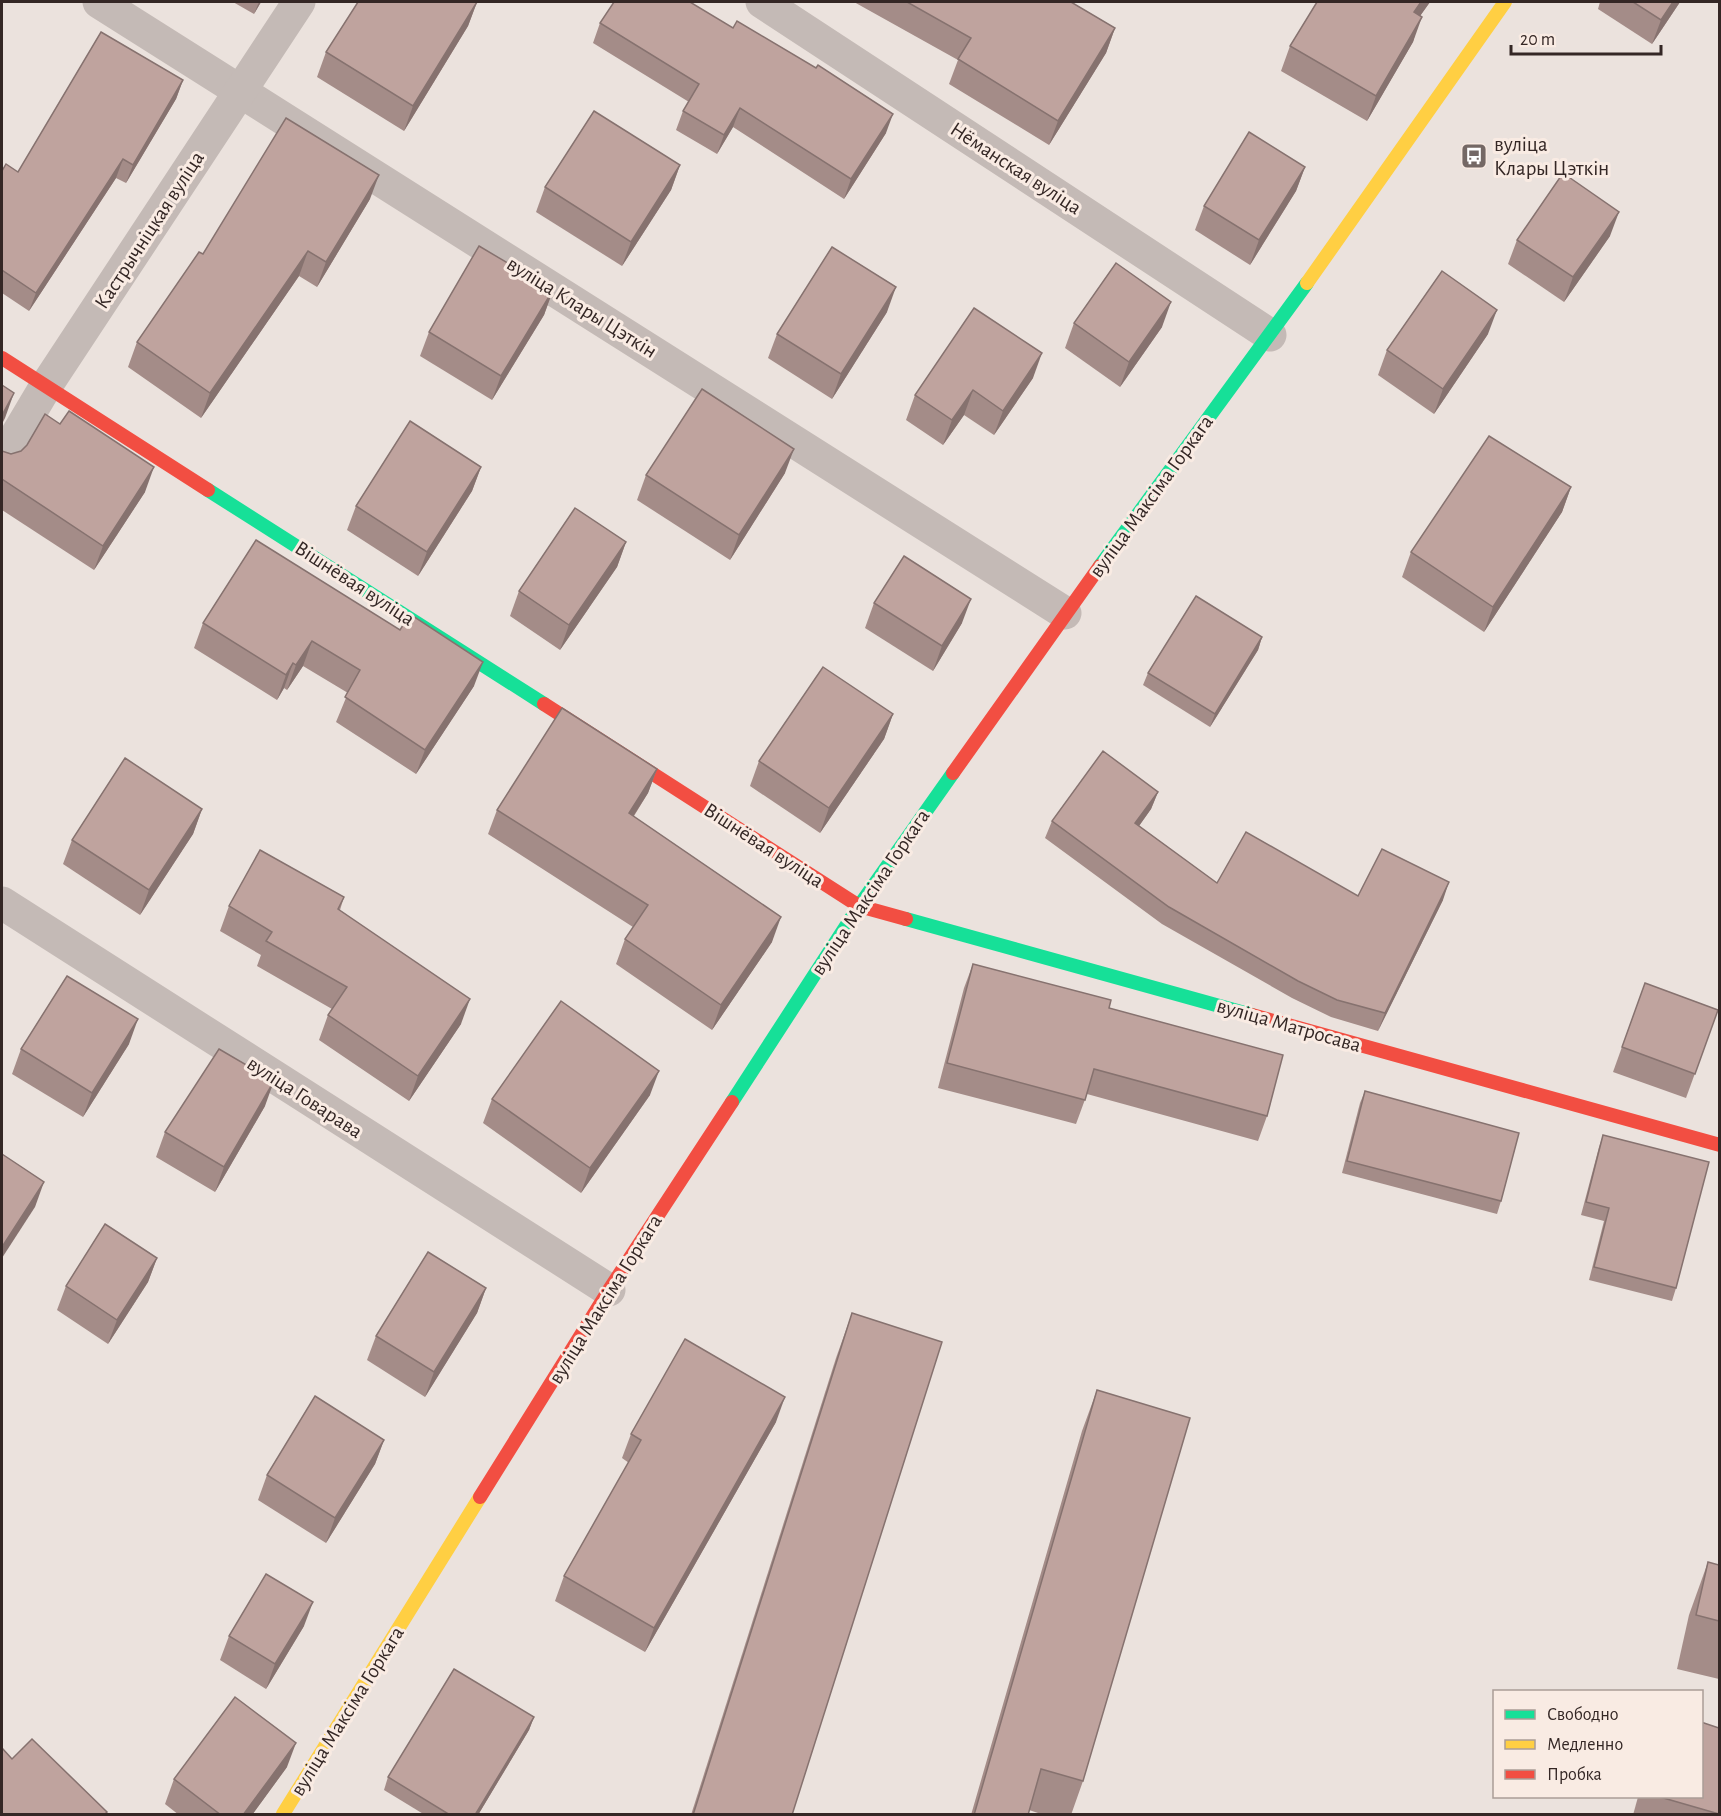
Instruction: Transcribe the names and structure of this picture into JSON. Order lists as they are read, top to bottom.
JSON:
{
  "streets": {
    "street": [
      "Нёманская вуліца",
      "Кастрычніцкая вуліца",
      "вуліца Клары Цэткін",
      "вуліца Максіма Горкага",
      "Вішнёвая вуліца",
      "вуліца Матросава",
      "вуліца Говарава"
    ]
  },
  "crossings": [
    ["Нёманская вуліца", "вуліца Максіма Горкага"],
    ["Кастрычніцкая вуліца", "вуліца Клары Цэткін"],
    ["Кастрычніцкая вуліца", "Вішнёвая вуліца"],
    ["вуліца Клары Цэткін", "вуліца Максіма Горкага"],
    ["вуліца Максіма Горкага", "Вішнёвая вуліца"],
    ["вуліца Максіма Горкага", "вуліца Матросава"],
    ["вуліца Максіма Горкага", "вуліца Говарава"],
    ["Вішнёвая вуліца", "вуліца Матросава"]
  ],
  "places": {
    "bus stop": ["вуліца Клары Цэткін"]
  },
  "legend": ["Свободно", "Медленно", "Пробка"],
  "scale_bar": "20 m"
}
